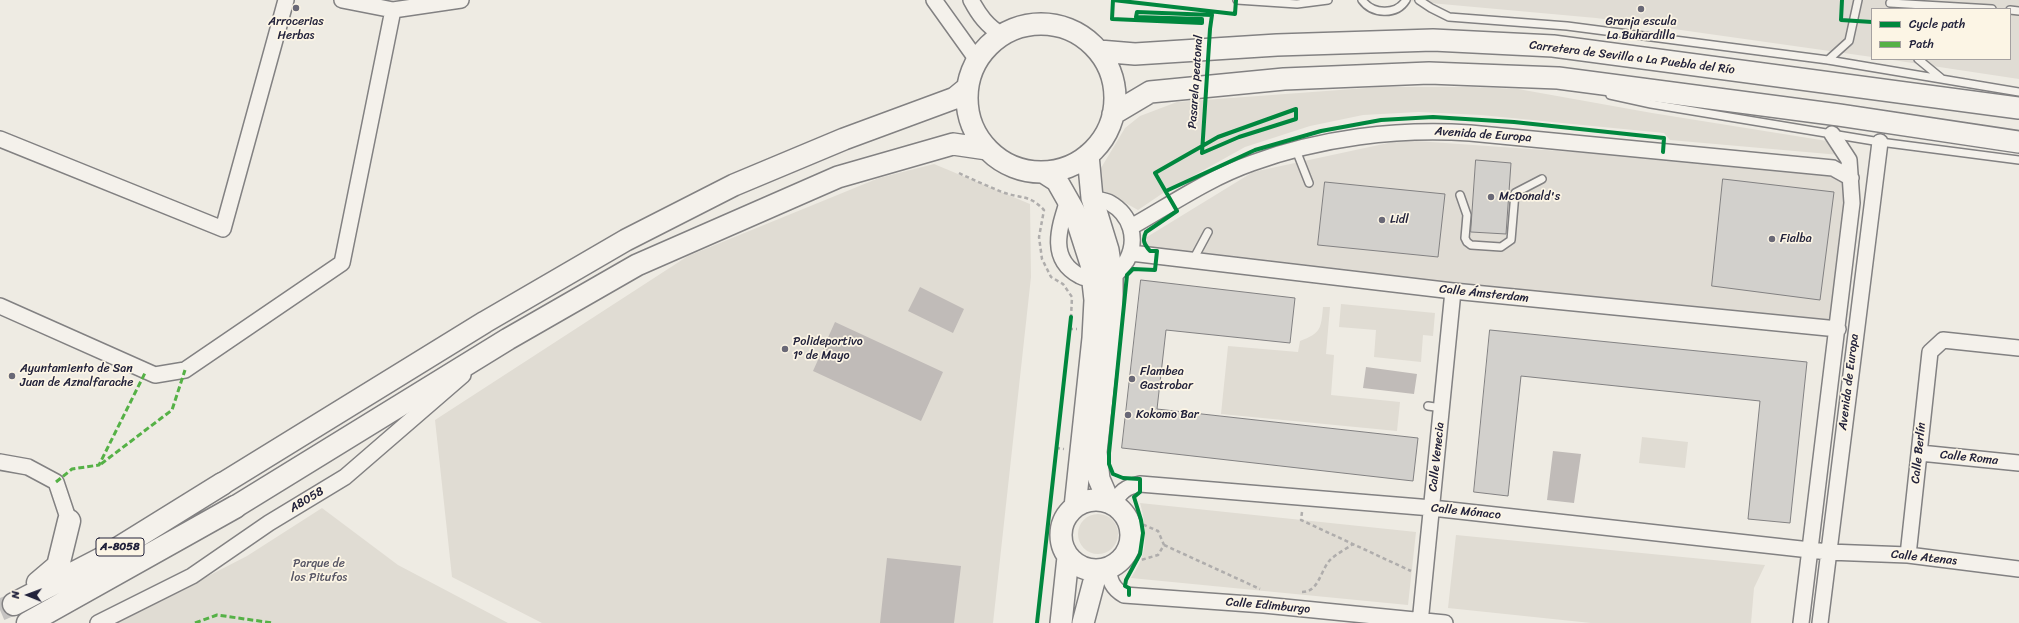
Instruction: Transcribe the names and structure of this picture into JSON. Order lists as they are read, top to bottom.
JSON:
{
  "streets": {
    "highway": ["A-8058"],
    "main road": ["Carretera de Sevilla a La Puebla del Río"],
    "street": [
      "Avenida de Europa",
      "Calle Ámsterdam",
      "Calle Berlín",
      "Calle Venecia",
      "Calle Roma",
      "A8058",
      "Calle Mónaco",
      "Calle Atenas",
      "Calle Edimburgo"
    ],
    "cycle path": ["Pasarela peatonal"]
  },
  "crossings": [
    ["Carretera de Sevilla a La Puebla del Río", "A-8058"],
    ["Avenida de Europa", "Calle Ámsterdam"],
    ["Avenida de Europa", "Calle Mónaco"],
    ["Avenida de Europa", "Calle Atenas"],
    ["Calle Ámsterdam", "Calle Venecia"],
    ["Calle Berlín", "Calle Roma"],
    ["Calle Berlín", "Calle Atenas"],
    ["Calle Venecia", "Calle Mónaco"],
    ["Calle Venecia", "Calle Edimburgo"],
    ["A8058", "A-8058"],
    ["Calle Mónaco", "Calle Atenas"],
    ["Calle Mónaco", "Calle Edimburgo"]
  ],
  "parks": ["Parque de los Pitufos"],
  "places": [
    "Arrocerias Herbas",
    "Granja escula La Buhardilla",
    "McDonald's",
    "Lidl",
    "Fialba",
    "Polideportivo 1º de Mayo",
    "Ayuntamiento de San Juan de Aznalfarache",
    "Flambea Gastrobar",
    "Kokomo Bar"
  ],
  "legend": ["Cycle path", "Path"],
  "north": "left"
}
